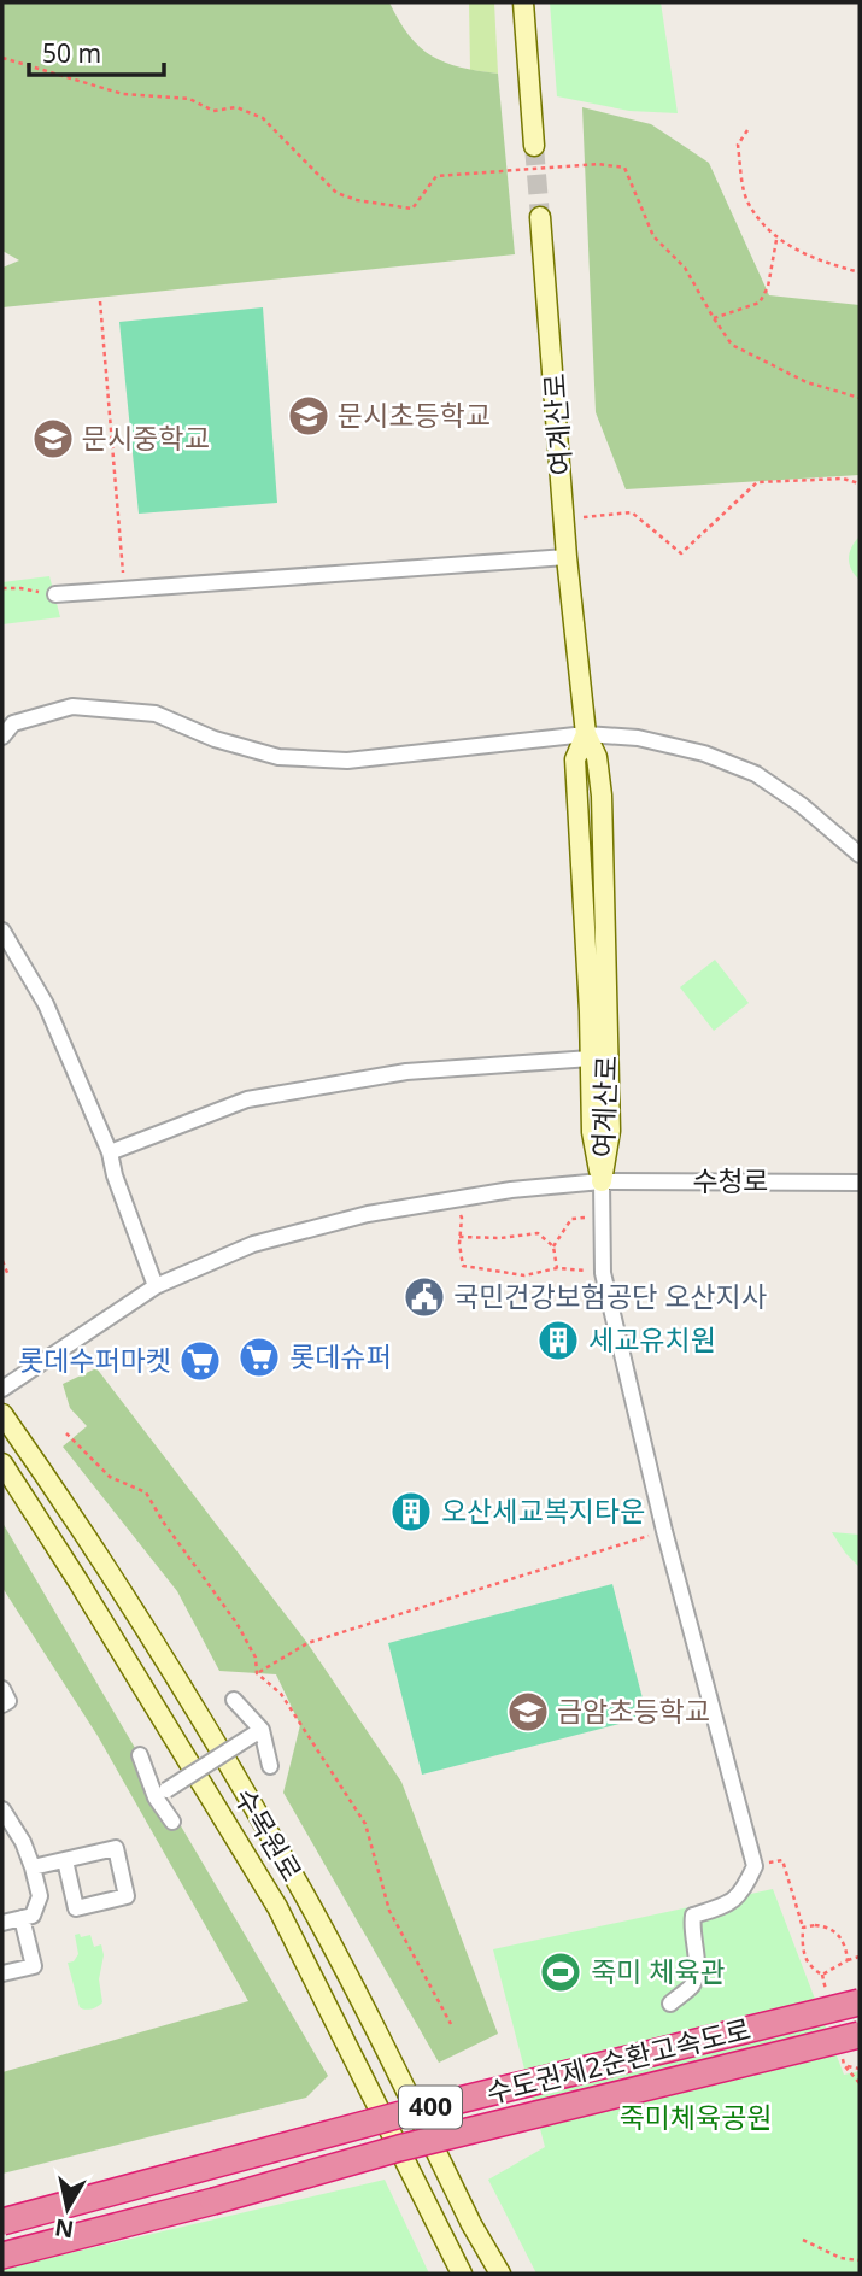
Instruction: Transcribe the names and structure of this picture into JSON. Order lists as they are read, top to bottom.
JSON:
{
  "streets": {
    "highway": ["수도권제2순환고속도로", "400"],
    "street": ["여계산로", "수청로", "수목원로"]
  },
  "crossings": [
    ["여계산로", "수청로"]
  ],
  "parks": ["죽미체육공원"],
  "places": {
    "school or university": ["문시초등학교", "문시중학교", "금암초등학교"],
    "public building": ["국민건강보험공단 오산지사"],
    "building": ["세교유치원", "오산세교복지타운"],
    "supermarket": ["롯데슈퍼", "롯데수퍼마켓"],
    "sports": ["죽미 체육관"]
  },
  "scale_bar": "50 m",
  "north": "bottom"
}
